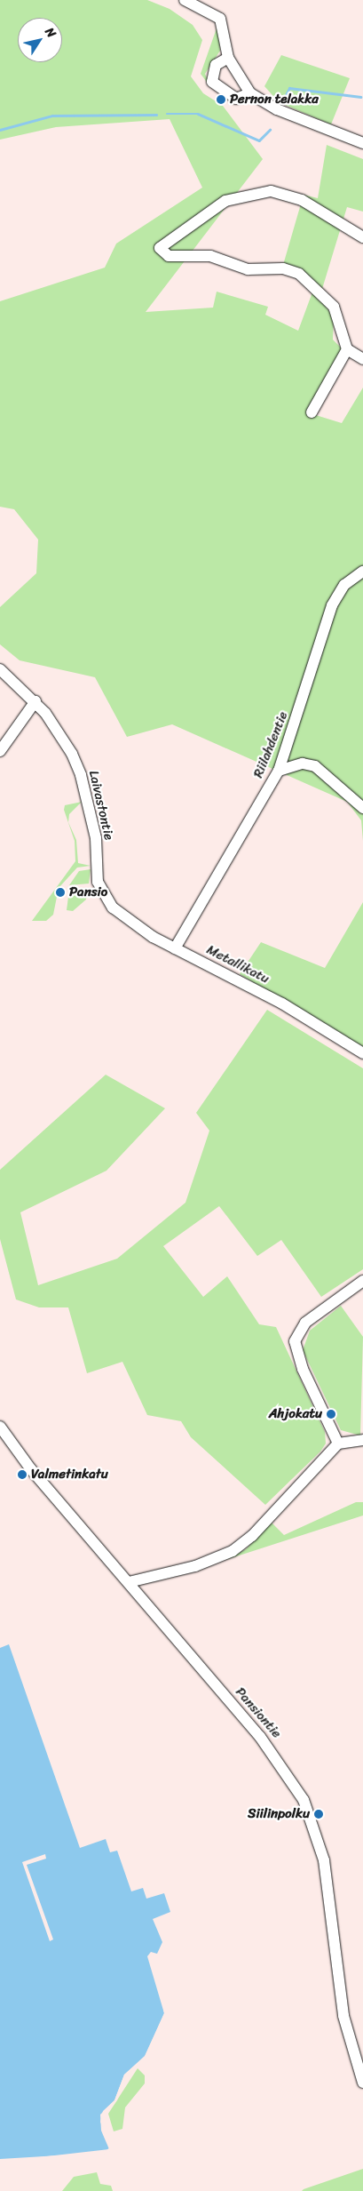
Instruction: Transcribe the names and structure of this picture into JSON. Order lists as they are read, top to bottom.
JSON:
{
  "streets": {
    "street": [
      "Riilahdentie",
      "Laivastontie",
      "Metallikatu",
      "Pansiontie"
    ]
  },
  "crossings": [
    ["Riilahdentie", "Metallikatu"],
    ["Laivastontie", "Metallikatu"]
  ],
  "places": [
    "Pernon telakka",
    "Pansio",
    "Ahjokatu",
    "Valmetinkatu",
    "Siilinpolku"
  ],
  "north": "top right"
}
